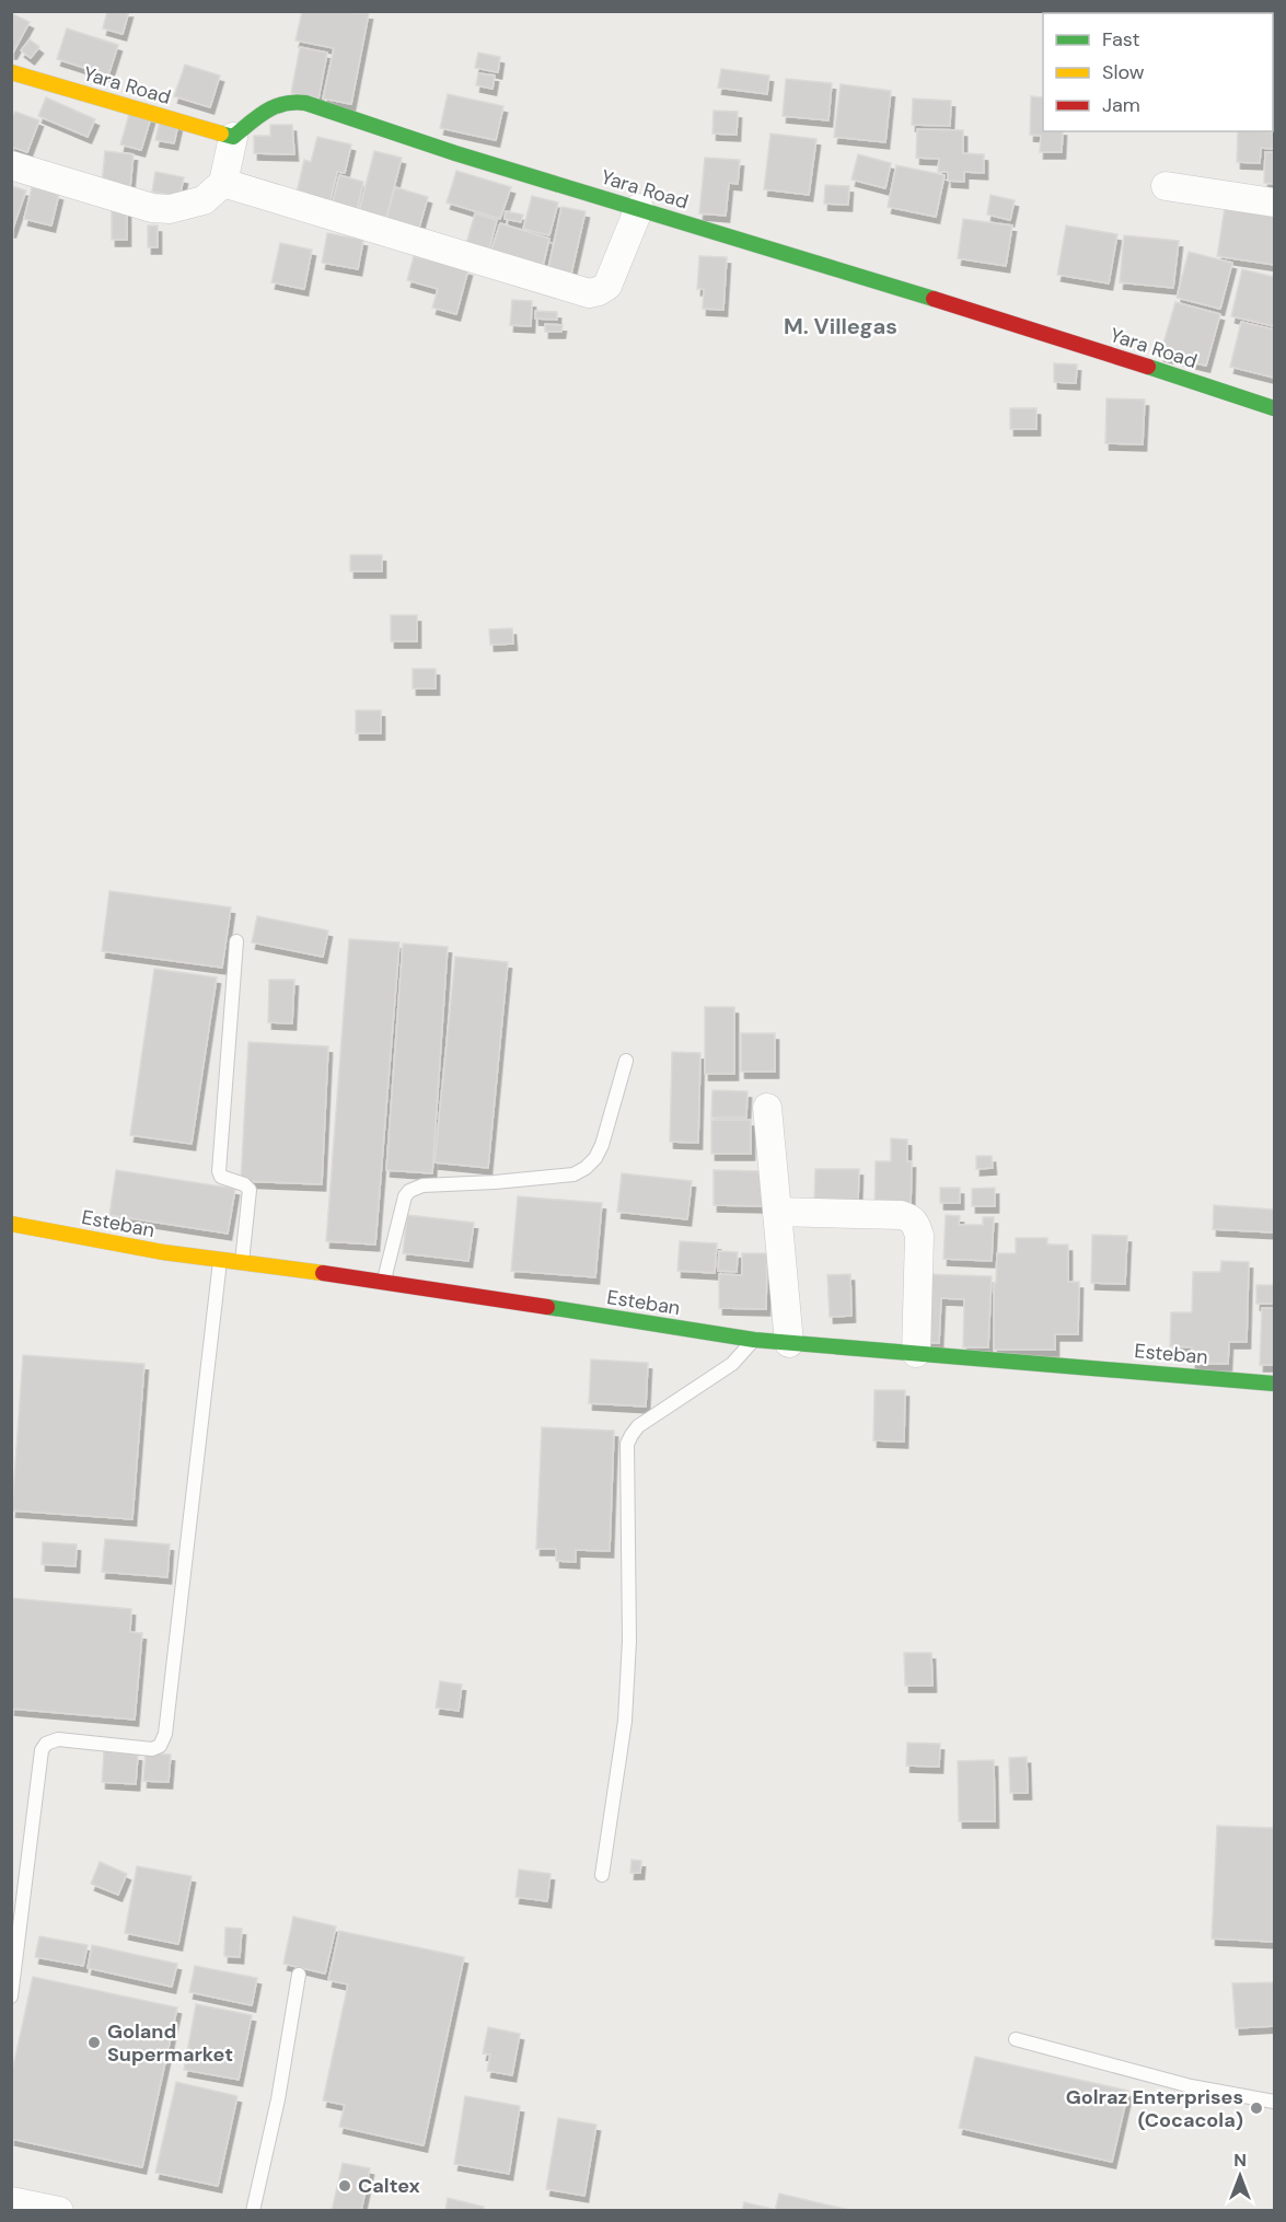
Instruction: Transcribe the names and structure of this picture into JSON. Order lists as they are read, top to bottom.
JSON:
{
  "streets": {
    "street": ["Yara Road", "Esteban"]
  },
  "districts": ["M. Villegas"],
  "places": ["Goland Supermarket", "Golraz Enterprises (Cocacola)", "Caltex"],
  "legend": ["Fast", "Slow", "Jam"],
  "north": "top"
}
